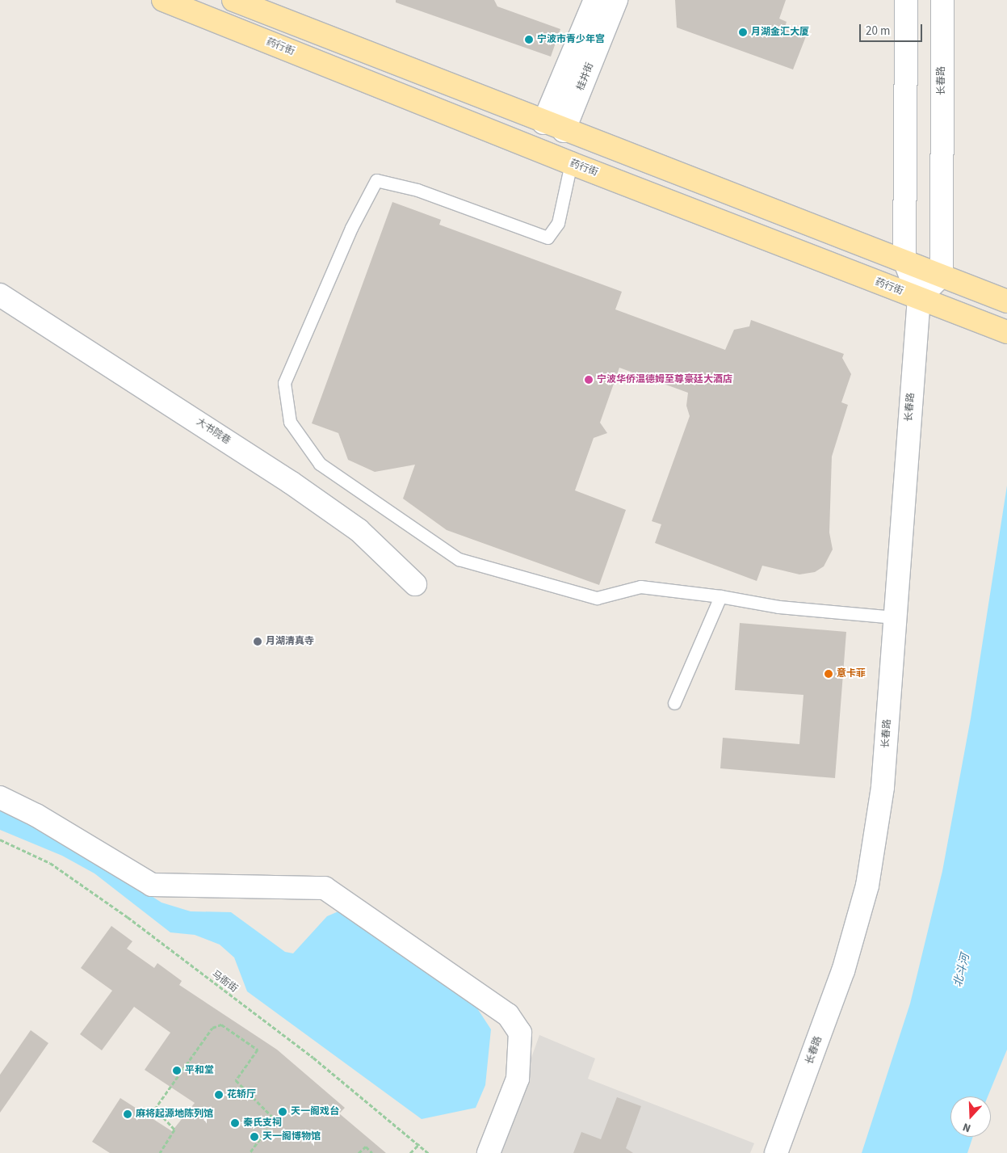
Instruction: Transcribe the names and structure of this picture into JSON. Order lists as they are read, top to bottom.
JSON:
{
  "streets": {
    "main road": ["药行街"],
    "street": ["桂井街", "长春路", "大书院巷"],
    "path": ["马衙街"]
  },
  "crossings": [
    ["药行街", "长春路"]
  ],
  "water": ["北斗河"],
  "places": [
    "月湖金汇大厦",
    "宁波市青少年宫",
    "宁波华侨温德姆至尊豪廷大酒店",
    "月湖清真寺",
    "意卡菲",
    "平和堂",
    "花轿厅",
    "天一阁戏台",
    "麻将起源地陈列馆",
    "秦氏支祠",
    "天一阁博物馆"
  ],
  "scale_bar": "20 m",
  "north": "bottom"
}
